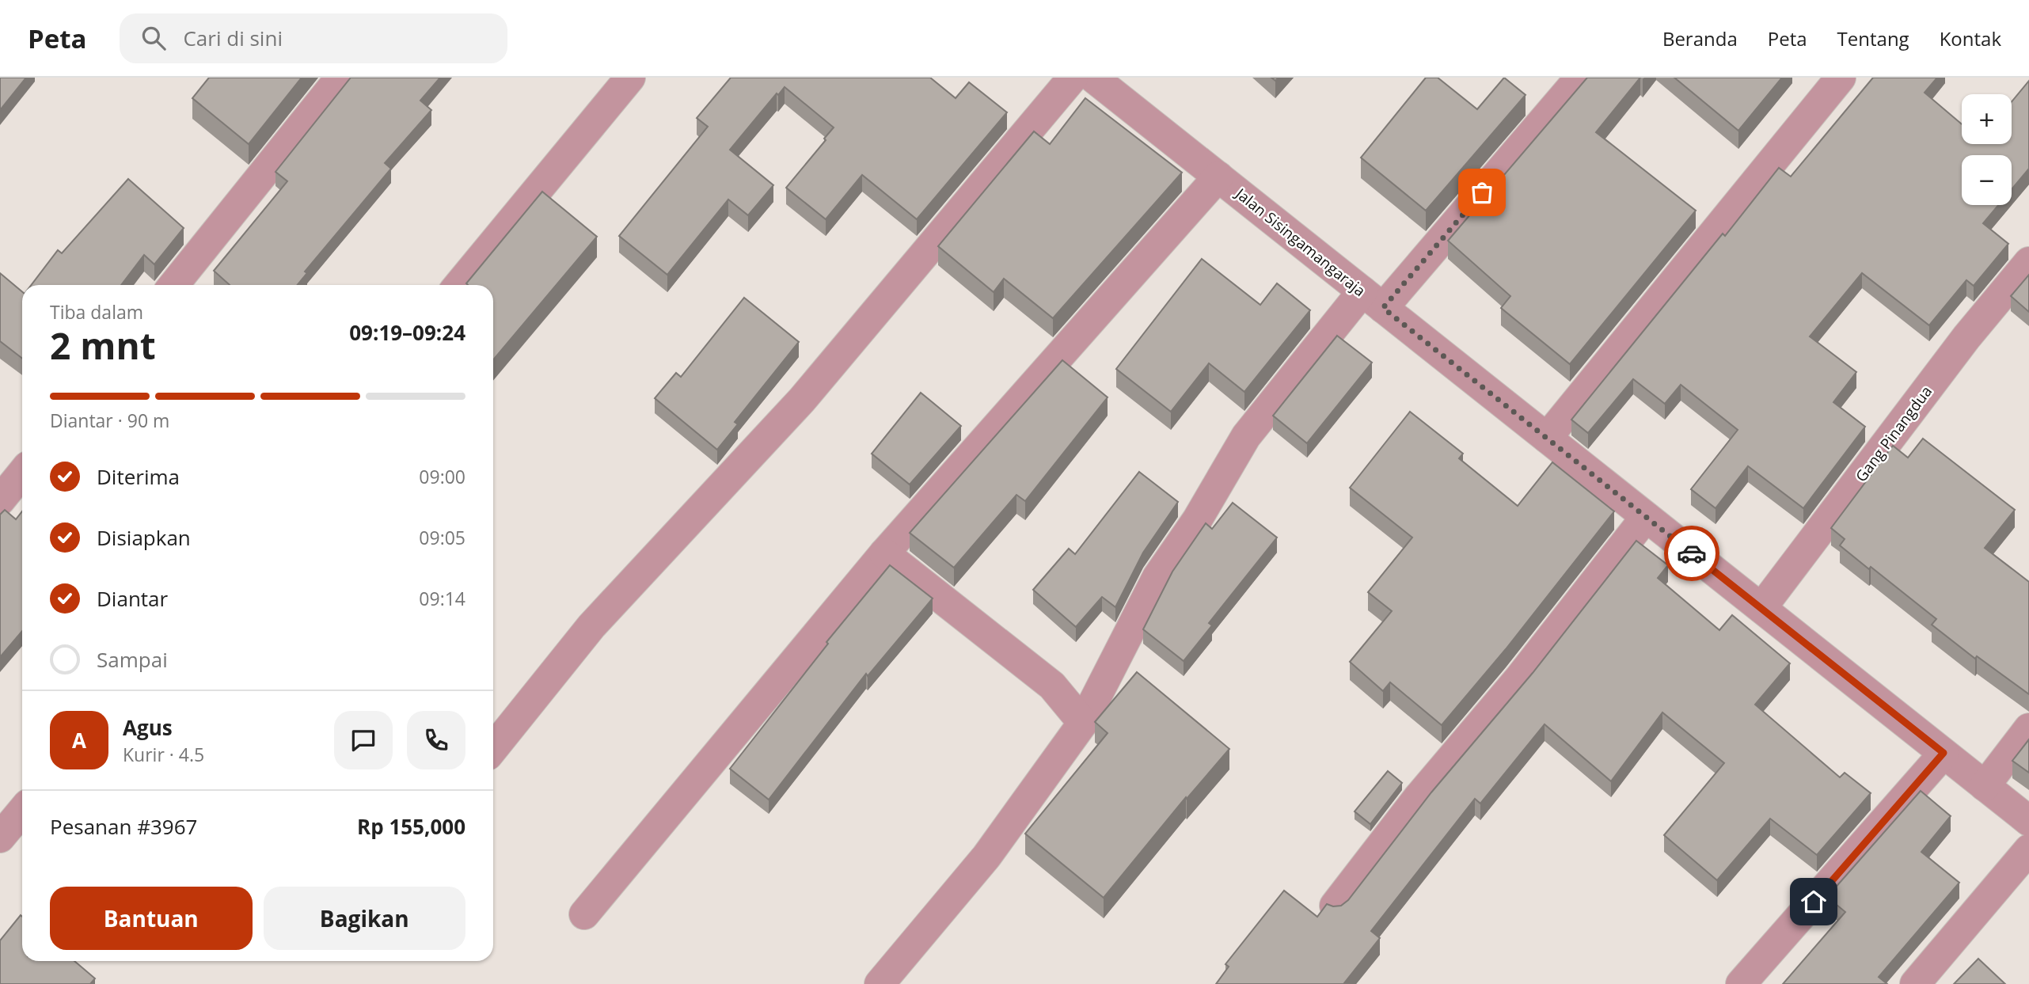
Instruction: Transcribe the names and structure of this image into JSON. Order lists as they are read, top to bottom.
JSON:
{
  "streets": {
    "street": ["Jalan Sisingamangaraja", "Gang Pinangdua"]
  },
  "crossings": [
    ["Jalan Sisingamangaraja", "Gang Pinangdua"]
  ],
  "page": {
    "header": "Peta",
    "search": "Cari di sini",
    "nav": [
      "Beranda",
      "Peta",
      "Tentang",
      "Kontak"
    ],
    "map_buttons": ["+", "−"],
    "heading": ["2 mnt", "Tiba dalam", "09:19–09:24"],
    "panel": [
      "Agus",
      "Kurir · 4.5",
      "Pesanan #3967",
      "Rp 155,000"
    ],
    "bar": "Diantar · 90 m",
    "list": [
      ["Diterima", "09:00"],
      ["Disiapkan", "09:05"],
      ["Diantar", "09:14"],
      "Sampai"
    ],
    "round": "A",
    "buttons": ["Bantuan", "Bagikan"]
  }
}
